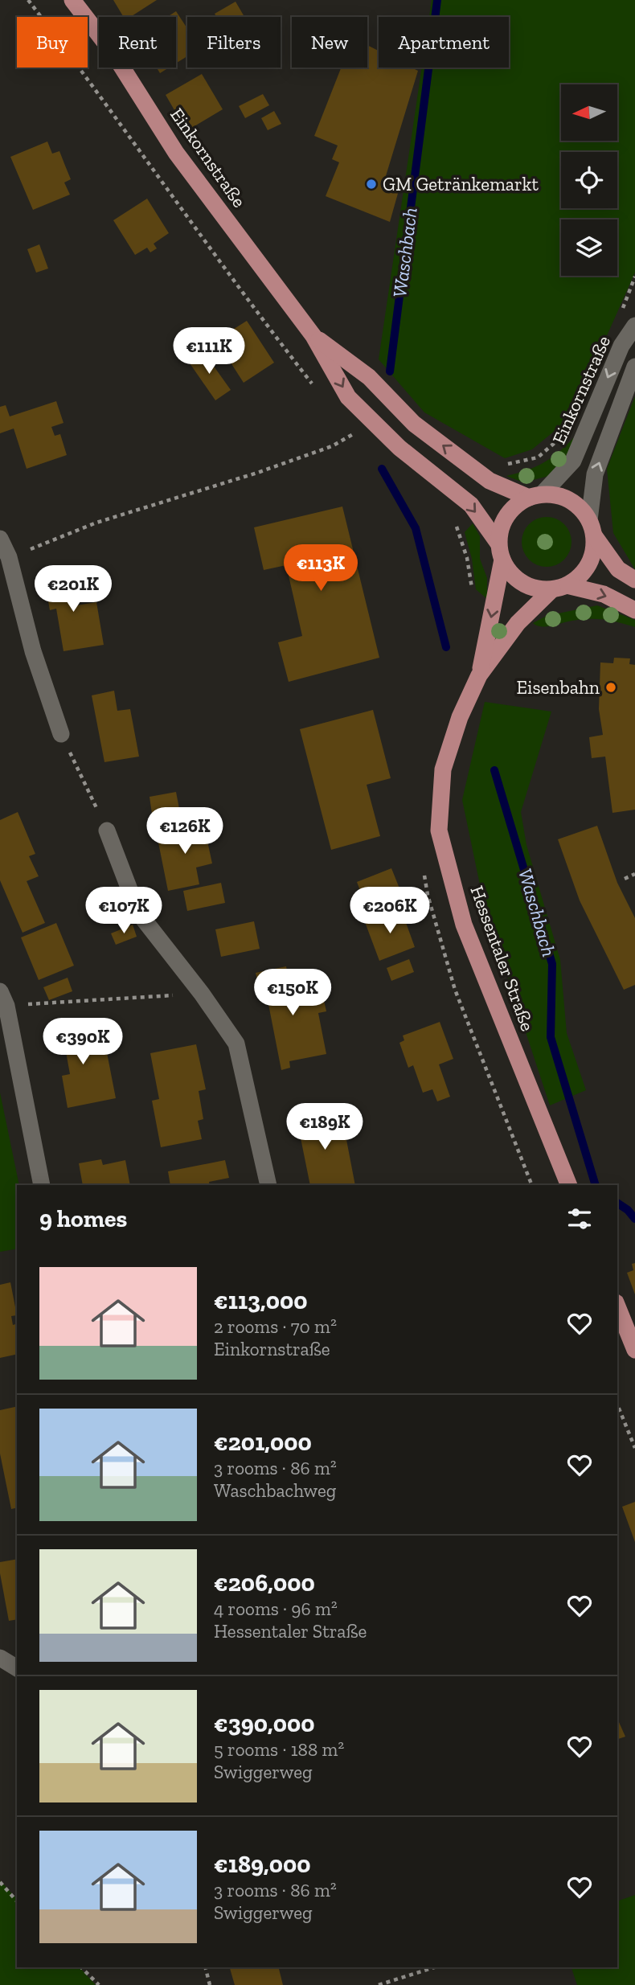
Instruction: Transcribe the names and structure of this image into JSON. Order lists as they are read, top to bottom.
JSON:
{
  "streets": {
    "main road": ["Einkornstraße", "Hessentaler Straße"]
  },
  "crossings": [
    ["Einkornstraße", "Hessentaler Straße"]
  ],
  "water": ["Waschbach"],
  "places": ["GM Getränkemarkt", "Eisenbahn"],
  "north": "left",
  "page": {
    "chip": [
      "Buy",
      "Rent",
      "Filters",
      "New",
      "Apartment"
    ],
    "price": [
      "€111K",
      "€113K",
      "€201K",
      "€126K",
      "€107K",
      "€206K",
      "€150K",
      "€390K",
      "€189K"
    ],
    "heading": "9 homes",
    "list": [
      {
        "name": "€113,000",
        "note": "2 rooms · 70 m² · Einkornstraße"
      },
      {
        "name": "€201,000",
        "note": "3 rooms · 86 m² · Waschbachweg"
      },
      {
        "name": "€206,000",
        "note": "4 rooms · 96 m² · Hessentaler Straße"
      },
      {
        "name": "€390,000",
        "note": "5 rooms · 188 m² · Swiggerweg"
      },
      {
        "name": "€189,000",
        "note": "3 rooms · 86 m² · Swiggerweg"
      }
    ]
  }
}
